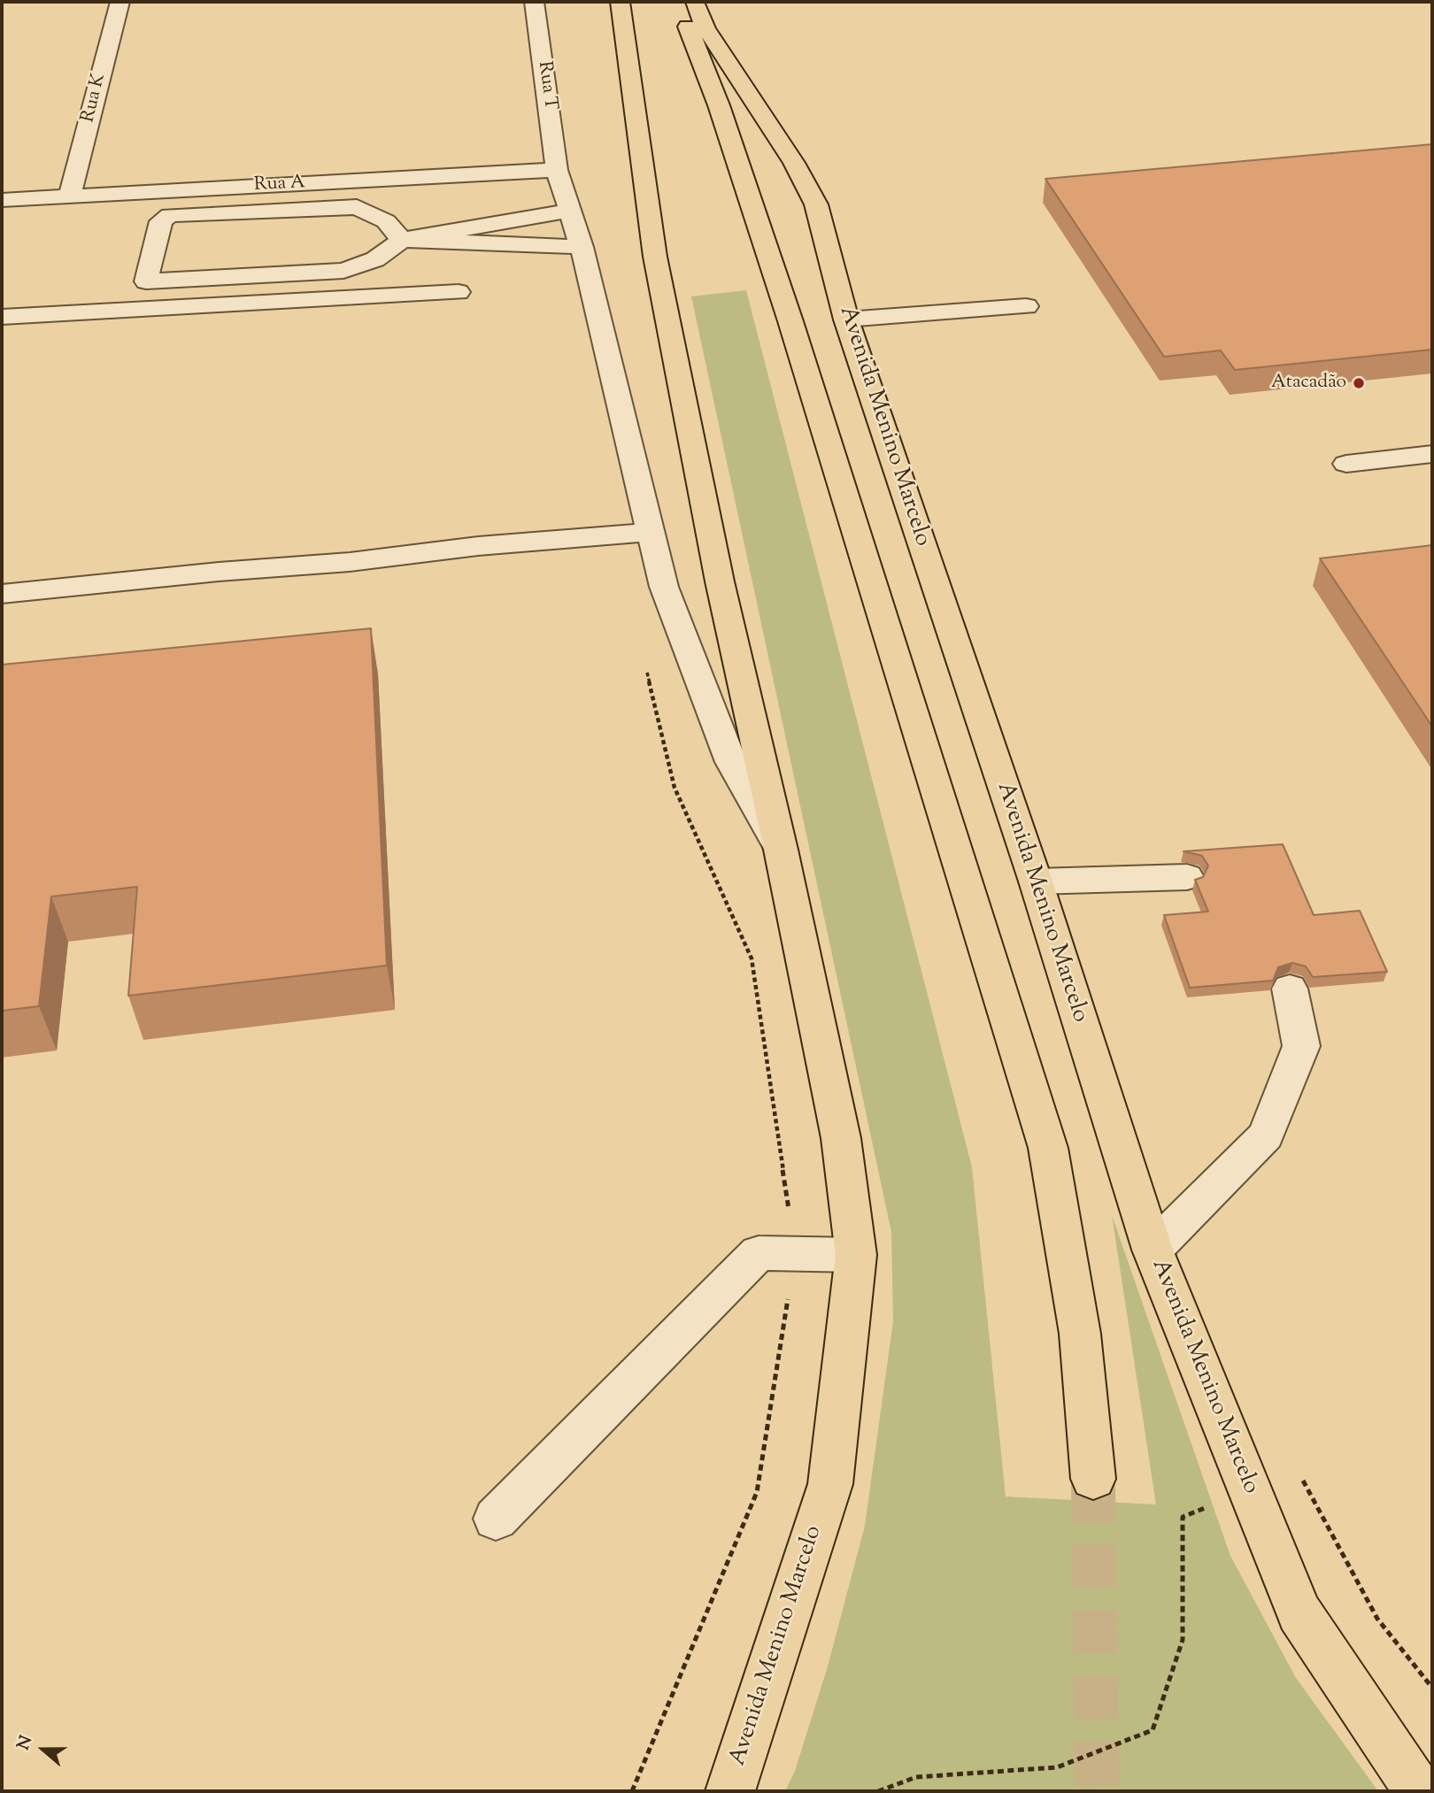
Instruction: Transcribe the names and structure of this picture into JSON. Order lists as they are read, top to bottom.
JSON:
{
  "streets": {
    "main road": ["Avenida Menino Marcelo"],
    "street": ["Rua T", "Rua K", "Rua A"]
  },
  "crossings": [
    ["Rua T", "Rua A"],
    ["Rua T", "Avenida Menino Marcelo"],
    ["Rua K", "Rua A"]
  ],
  "places": ["Atacadão"],
  "north": "left"
}
